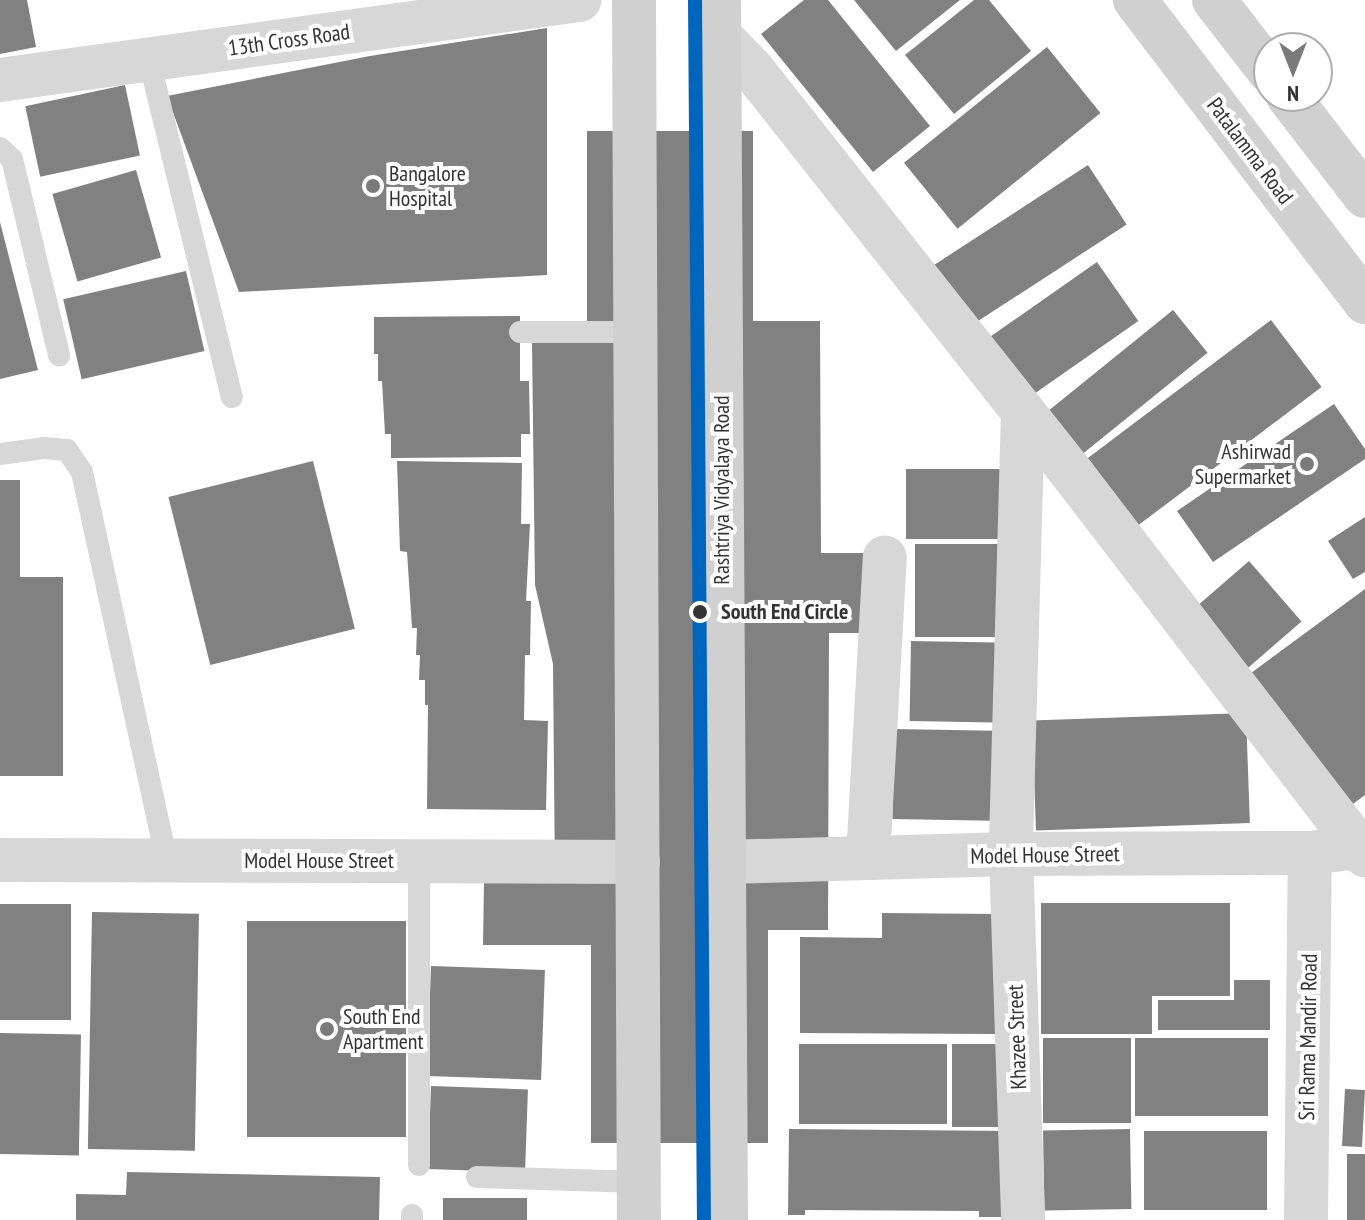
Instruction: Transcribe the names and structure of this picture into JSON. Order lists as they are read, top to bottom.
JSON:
{
  "streets": {
    "main road": ["Patalamma Road", "Rashtriya Vidyalaya Road"],
    "street": [
      "13th Cross Road",
      "Model House Street",
      "Khazee Street",
      "Sri Rama Mandir Road"
    ]
  },
  "crossings": [
    ["Rashtriya Vidyalaya Road", "Model House Street"],
    ["Model House Street", "Khazee Street"],
    ["Model House Street", "Sri Rama Mandir Road"]
  ],
  "places": [
    "Bangalore Hospital",
    "Ashirwad Supermarket",
    "South End Circle",
    "South End Apartment"
  ],
  "north": "bottom"
}
